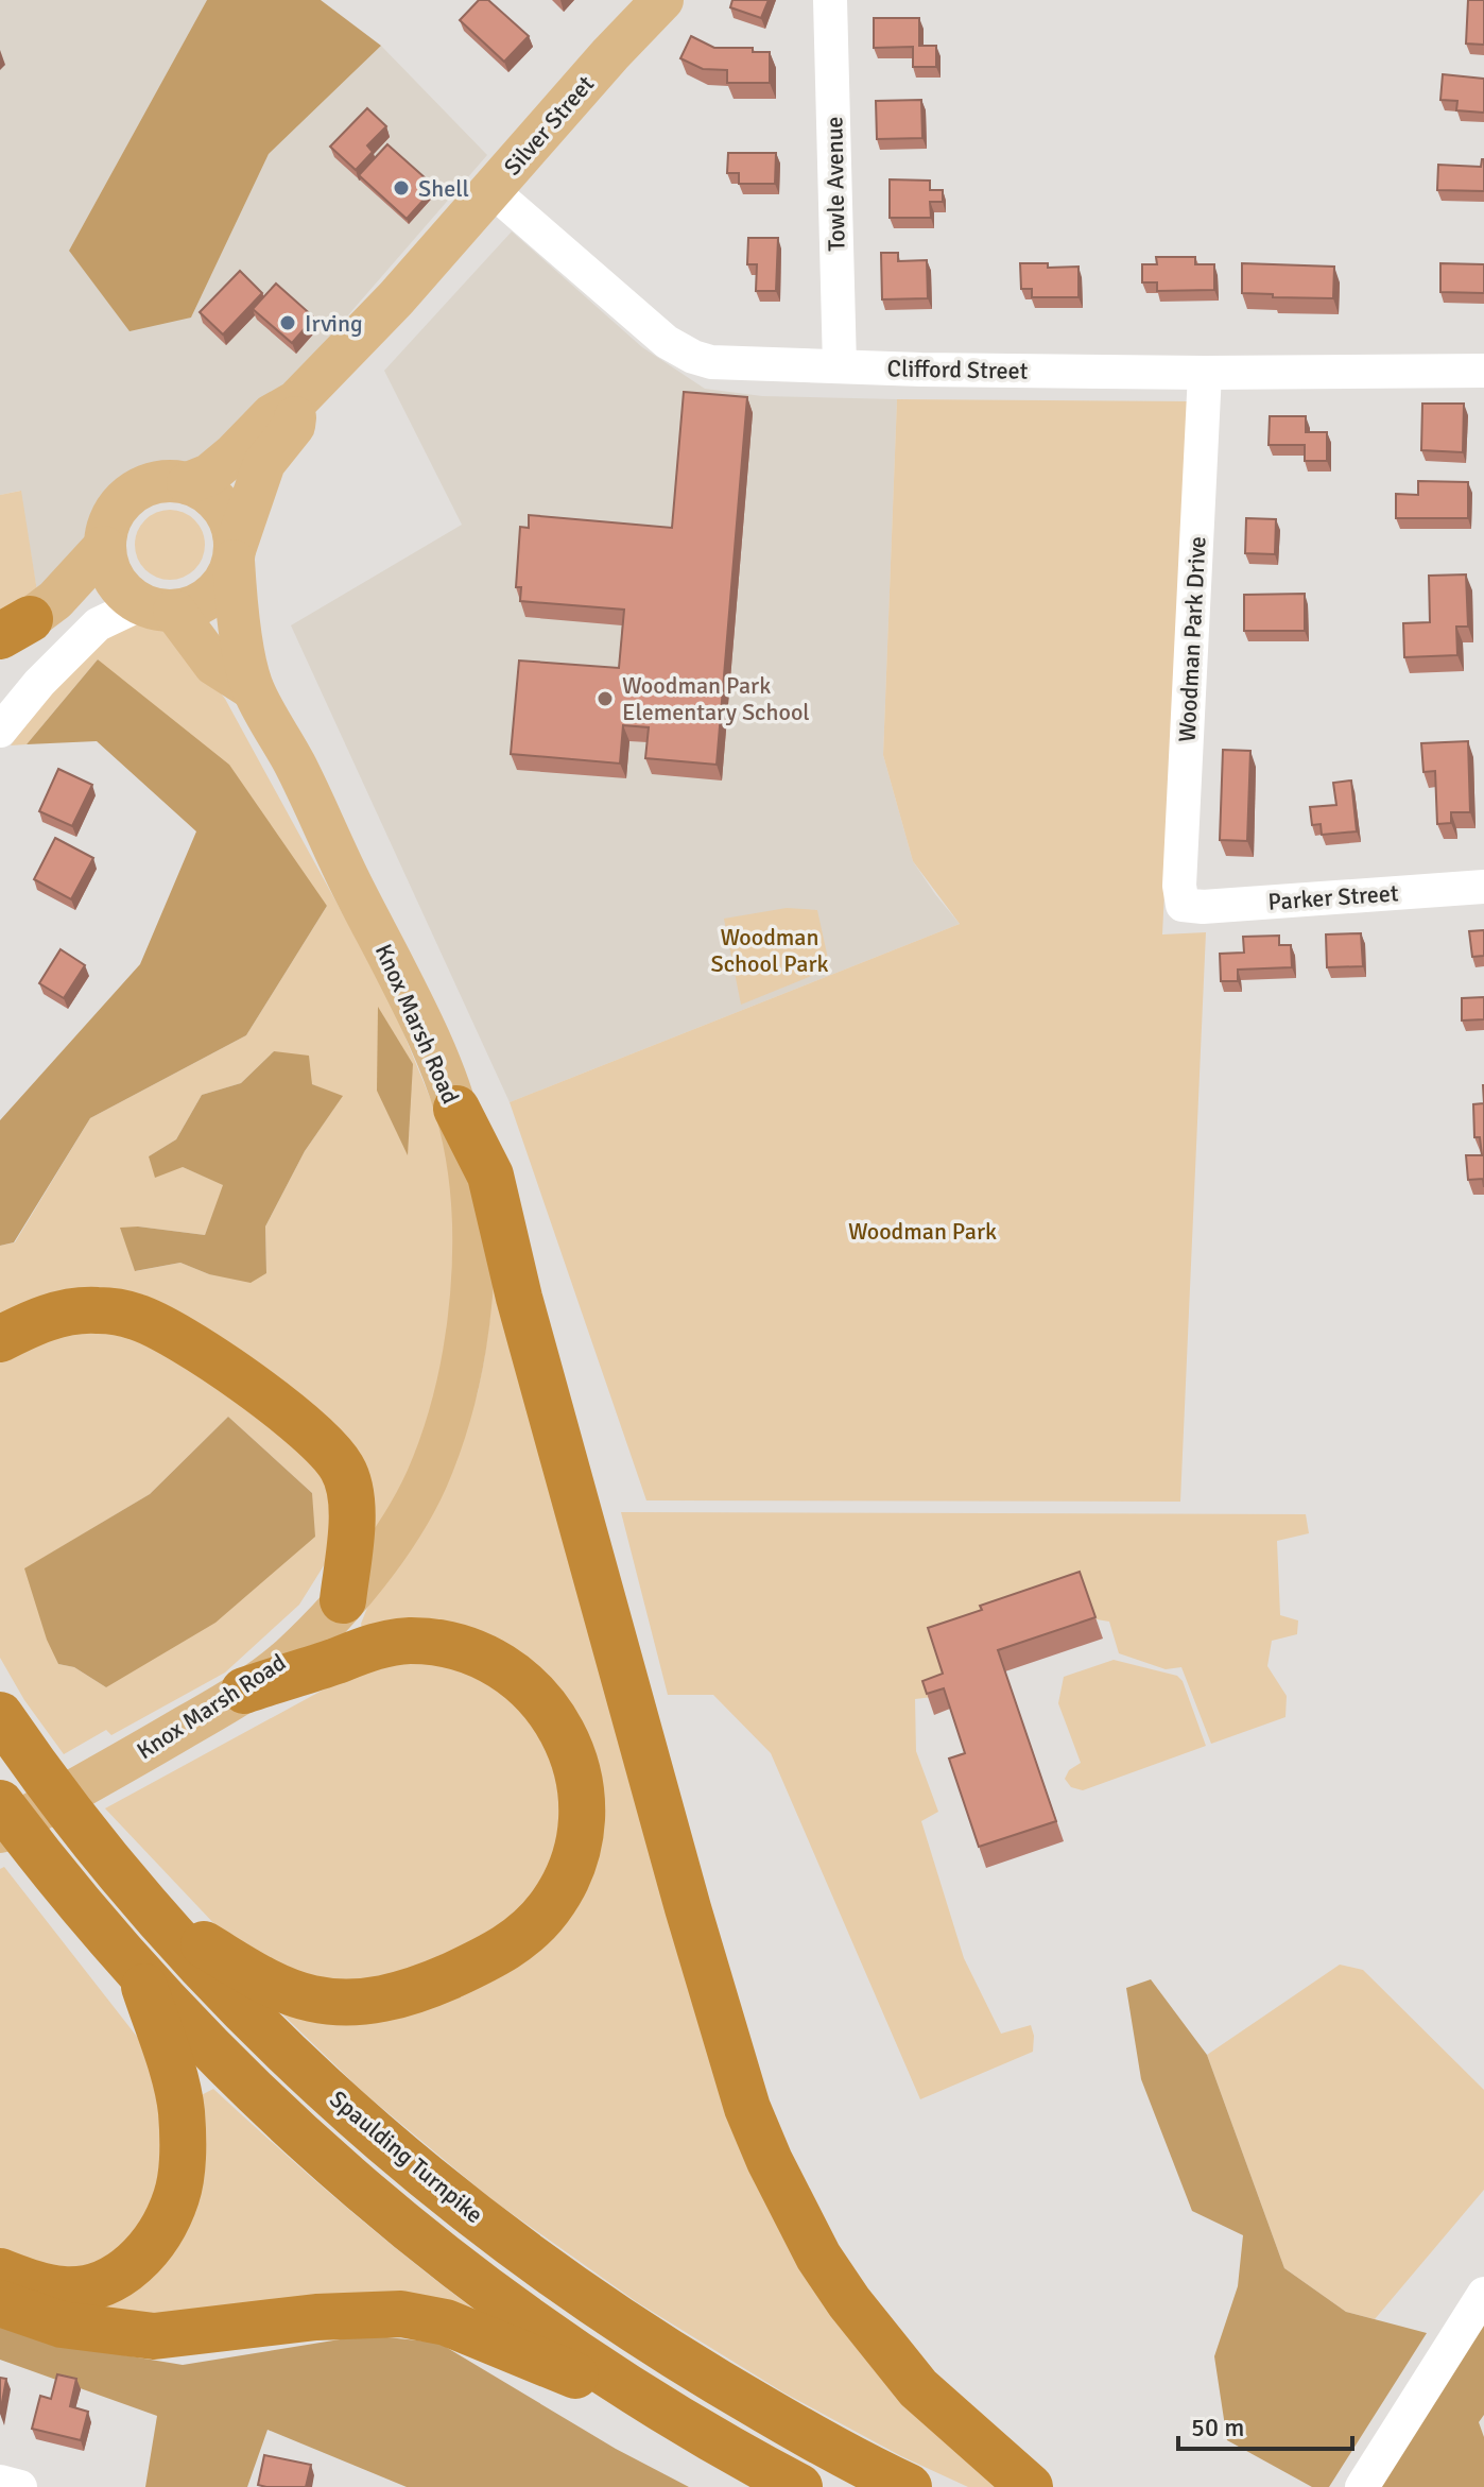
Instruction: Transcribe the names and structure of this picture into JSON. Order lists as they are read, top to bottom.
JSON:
{
  "streets": {
    "highway": ["Spaulding Turnpike"],
    "main road": ["Silver Street", "Knox Marsh Road"],
    "street": [
      "Towle Avenue",
      "Clifford Street",
      "Woodman Park Drive",
      "Parker Street"
    ]
  },
  "crossings": [
    ["Silver Street", "Clifford Street"],
    ["Silver Street", "Knox Marsh Road"],
    ["Towle Avenue", "Clifford Street"],
    ["Clifford Street", "Woodman Park Drive"],
    ["Woodman Park Drive", "Parker Street"]
  ],
  "parks": ["Woodman School Park", "Woodman Park"],
  "places": ["Shell", "Irving", "Woodman Park Elementary School"],
  "scale_bar": "50 m"
}
